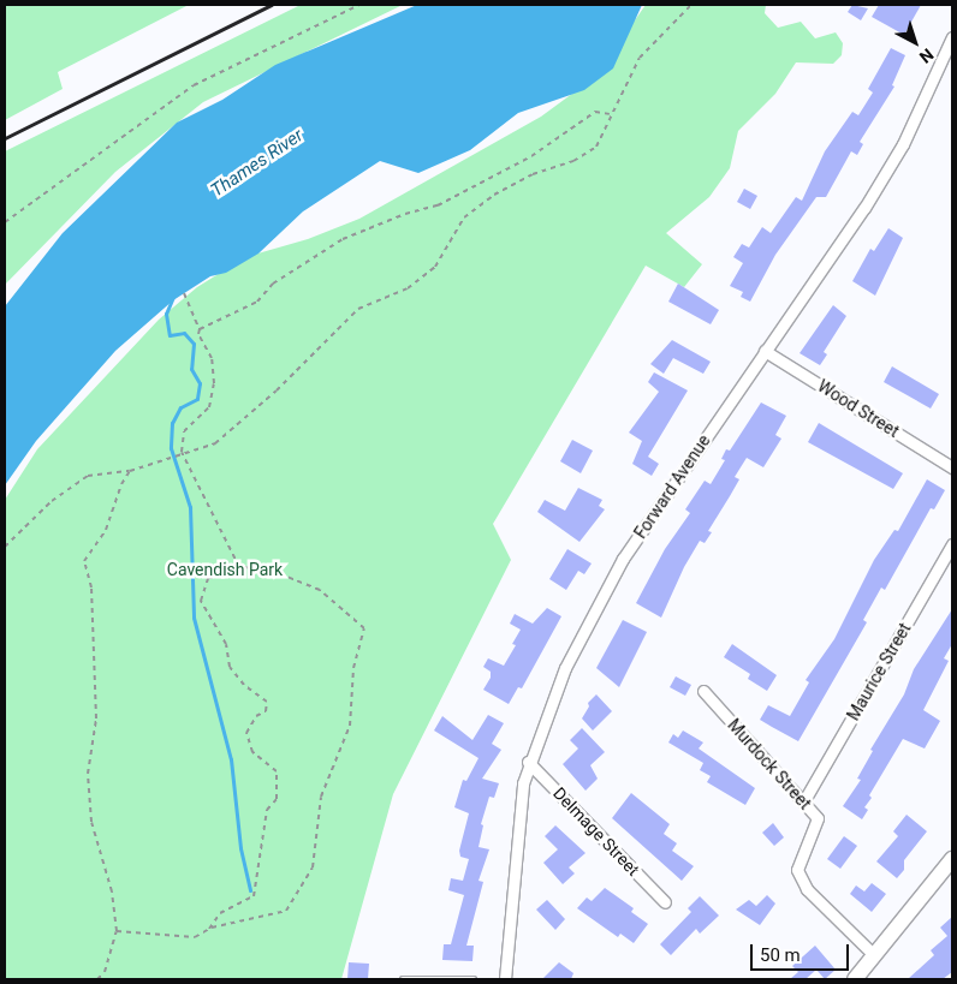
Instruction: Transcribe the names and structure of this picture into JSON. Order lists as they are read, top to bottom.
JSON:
{
  "streets": {
    "street": [
      "Wood Street",
      "Forward Avenue",
      "Maurice Street",
      "Murdock Street",
      "Delmage Street"
    ]
  },
  "crossings": [
    ["Wood Street", "Forward Avenue"],
    ["Forward Avenue", "Delmage Street"],
    ["Maurice Street", "Murdock Street"]
  ],
  "water": ["Thames River"],
  "parks": ["Cavendish Park"],
  "scale_bar": "50 m",
  "north": "bottom right"
}
